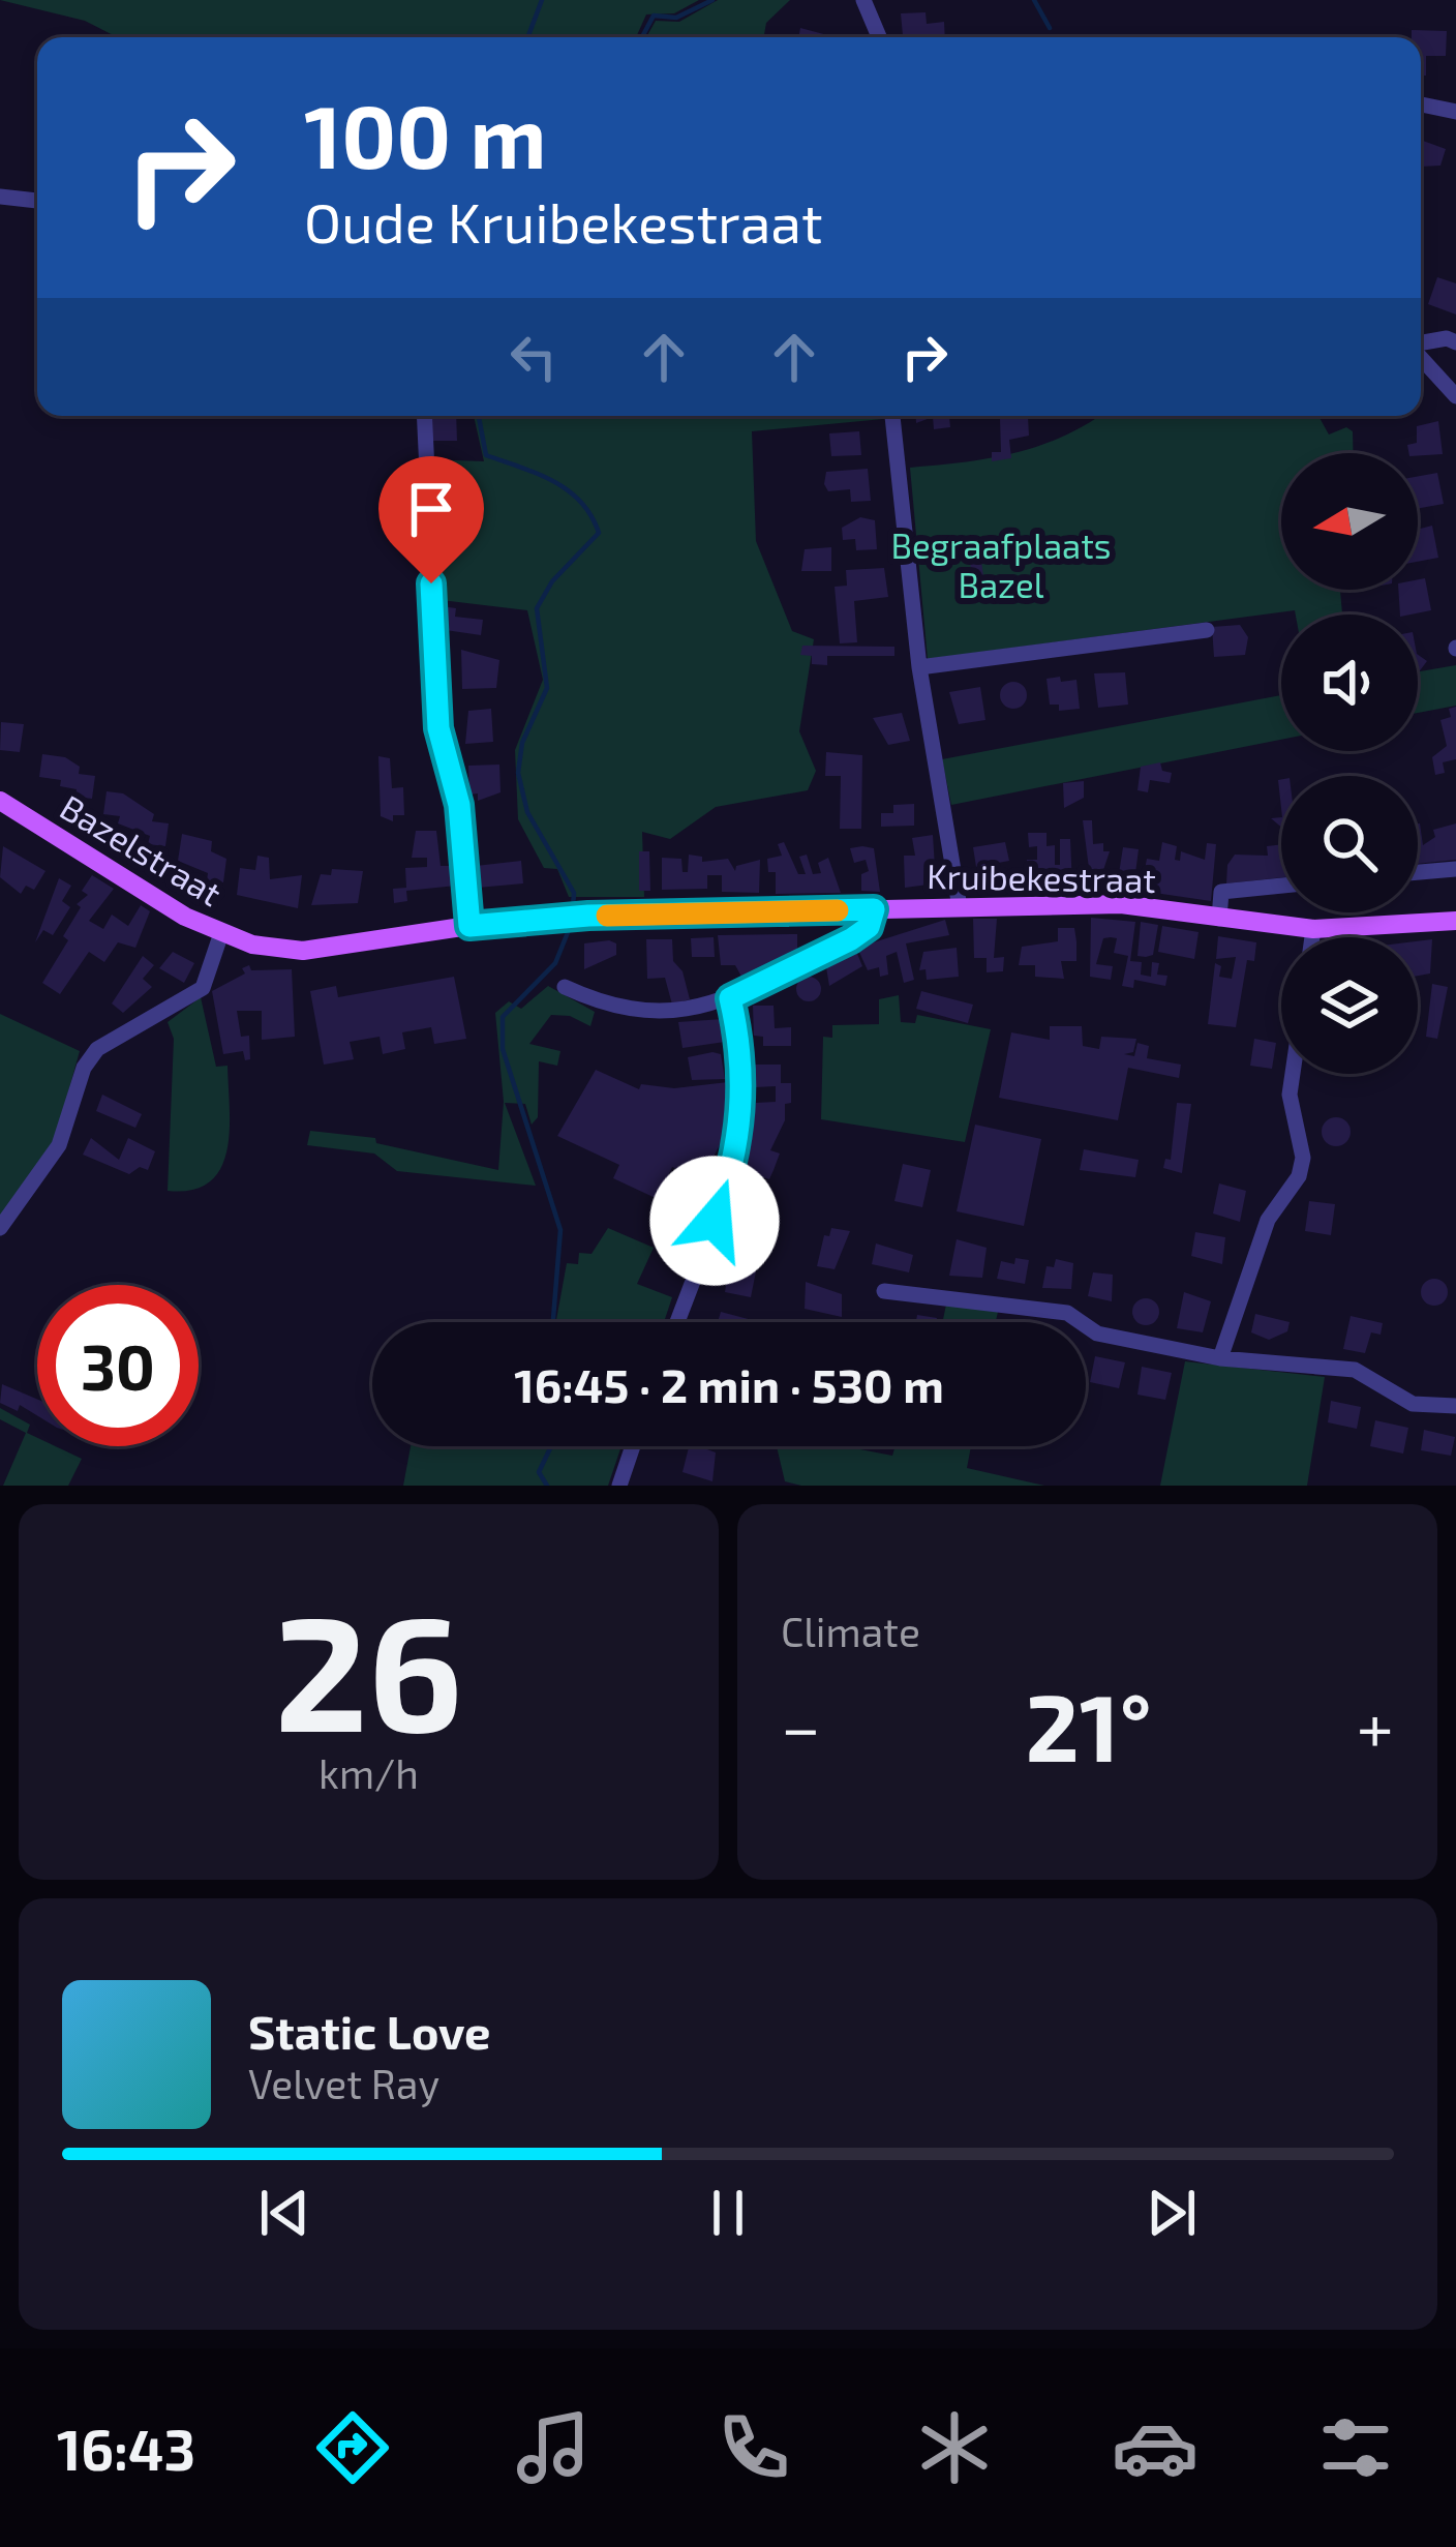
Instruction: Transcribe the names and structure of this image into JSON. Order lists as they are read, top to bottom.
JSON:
{
  "streets": {
    "main road": ["Bazelstraat", "Kruibekestraat"]
  },
  "crossings": [
    ["Bazelstraat", "Kruibekestraat"]
  ],
  "parks": ["Begraafplaats Bazel"],
  "north": "left",
  "page": {
    "turn": ["100 m", "Oude Kruibekestraat"],
    "limit": "30",
    "trip": "16:45 · 2 min · 530 m",
    "tile": [
      ["26", "km/h"],
      "Climate"
    ],
    "heat": ["−", "21°", "+"],
    "song": ["Static Love", "Velvet Ray"],
    "tabs": "16:43"
  }
}
